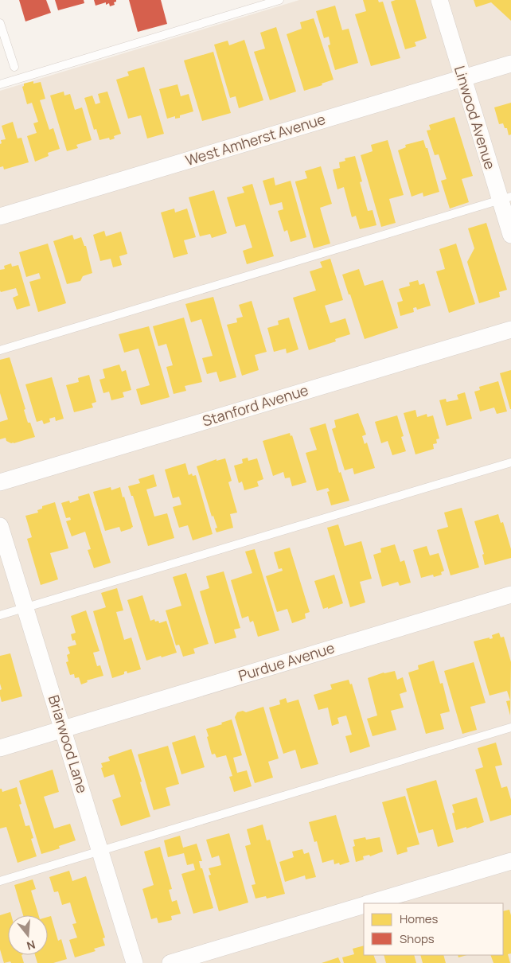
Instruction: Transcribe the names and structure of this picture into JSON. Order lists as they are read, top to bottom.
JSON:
{
  "streets": {
    "street": [
      "Linwood Avenue",
      "West Amherst Avenue",
      "Stanford Avenue",
      "Purdue Avenue",
      "Briarwood Lane"
    ]
  },
  "crossings": [
    ["Linwood Avenue", "West Amherst Avenue"],
    ["Purdue Avenue", "Briarwood Lane"]
  ],
  "legend": ["Homes", "Shops"],
  "north": "bottom"
}
